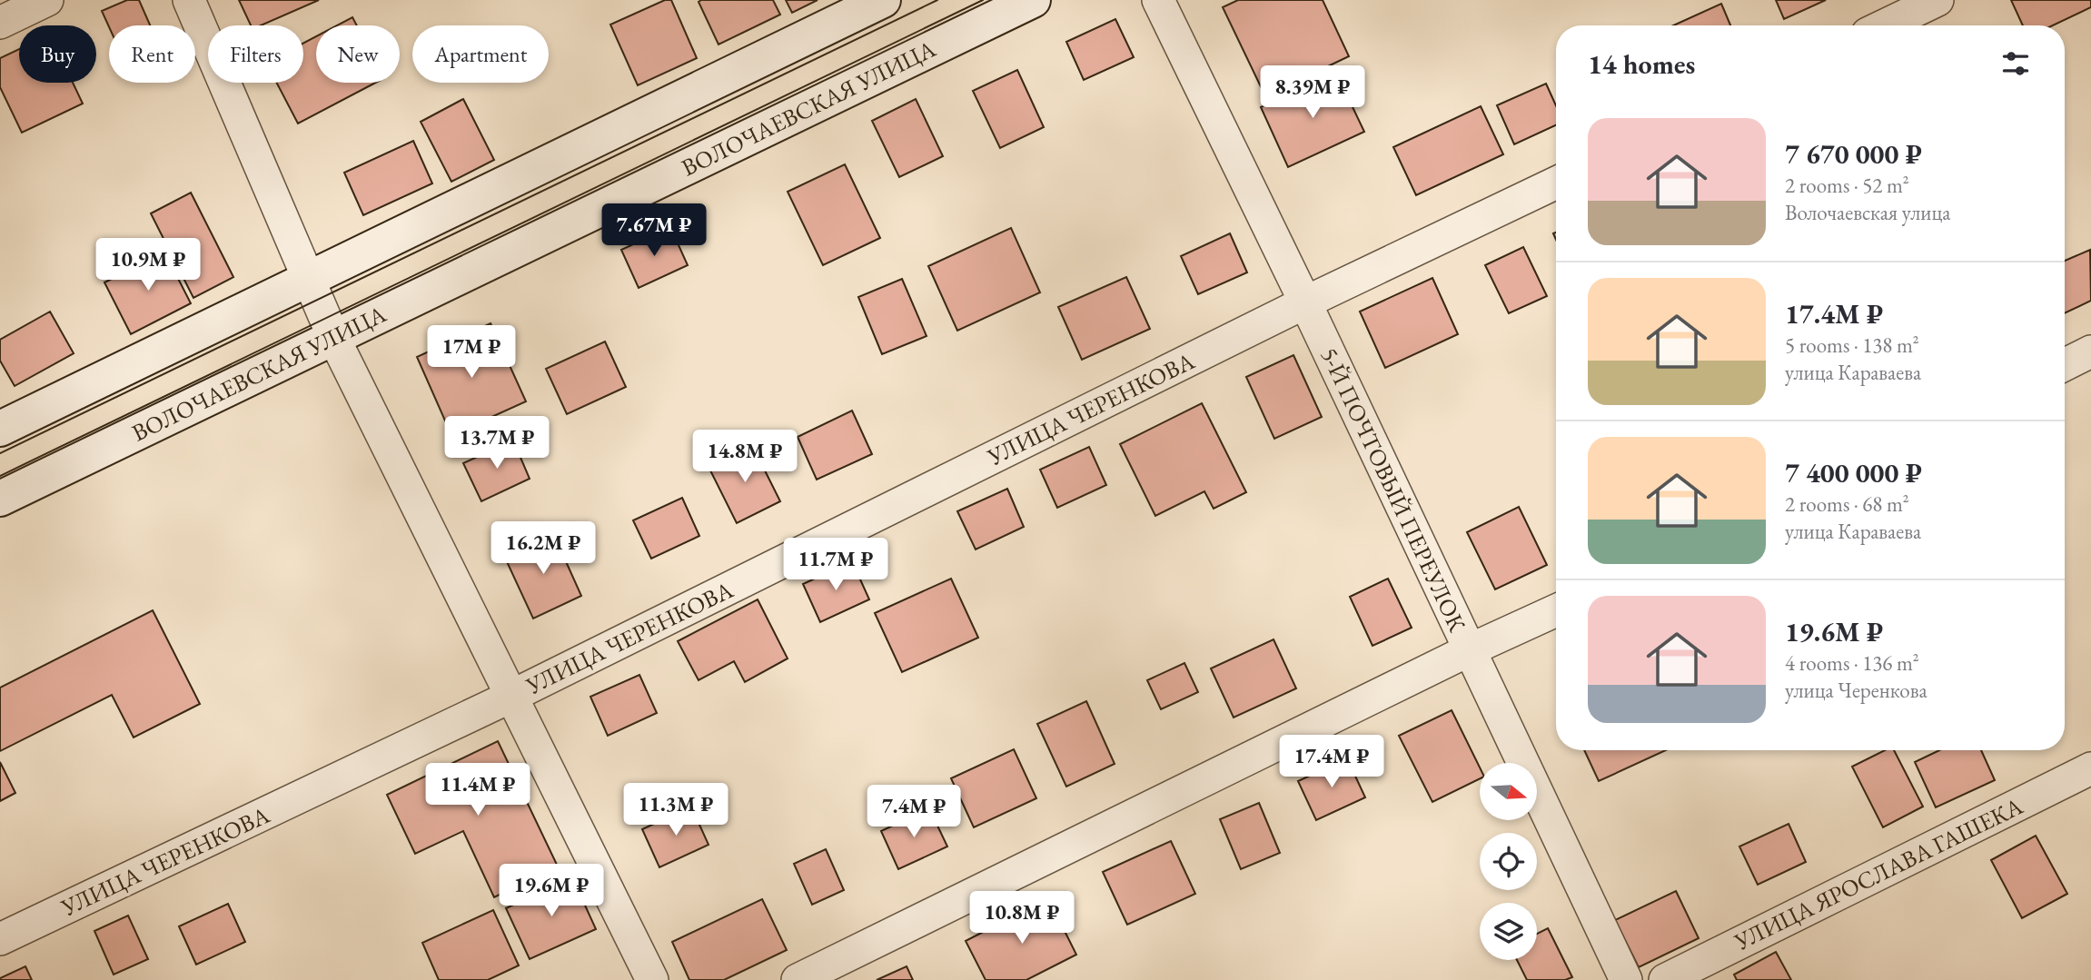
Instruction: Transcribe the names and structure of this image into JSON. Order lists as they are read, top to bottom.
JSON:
{
  "streets": {
    "main road": ["ВОЛОЧАЕВСКАЯ УЛИЦА"],
    "street": ["УЛИЦА ЧЕРЕНКОВА", "5-Й ПОЧТОВЫЙ ПЕРЕУЛОК", "УЛИЦА ЯРОСЛАВА ГАШЕКА"]
  },
  "crossings": [
    ["УЛИЦА ЧЕРЕНКОВА", "5-Й ПОЧТОВЫЙ ПЕРЕУЛОК"]
  ],
  "north": "right",
  "page": {
    "chip": [
      "Buy",
      "Rent",
      "Filters",
      "New",
      "Apartment"
    ],
    "heading": "14 homes",
    "price": [
      "8.39M ₽",
      "7.67M ₽",
      "10.9M ₽",
      "17M ₽",
      "13.7M ₽",
      "14.8M ₽",
      "16.2M ₽",
      "11.7M ₽",
      "17.4M ₽",
      "11.4M ₽",
      "11.3M ₽",
      "7.4M ₽",
      "19.6M ₽",
      "10.8M ₽"
    ],
    "list": [
      {
        "name": "7 670 000 ₽",
        "note": "2 rooms · 52 m² · Волочаевская улица"
      },
      {
        "name": "17.4M ₽",
        "note": "5 rooms · 138 m² · улица Караваева"
      },
      {
        "name": "7 400 000 ₽",
        "note": "2 rooms · 68 m² · улица Караваева"
      },
      {
        "name": "19.6M ₽",
        "note": "4 rooms · 136 m² · улица Черенкова"
      }
    ]
  }
}
